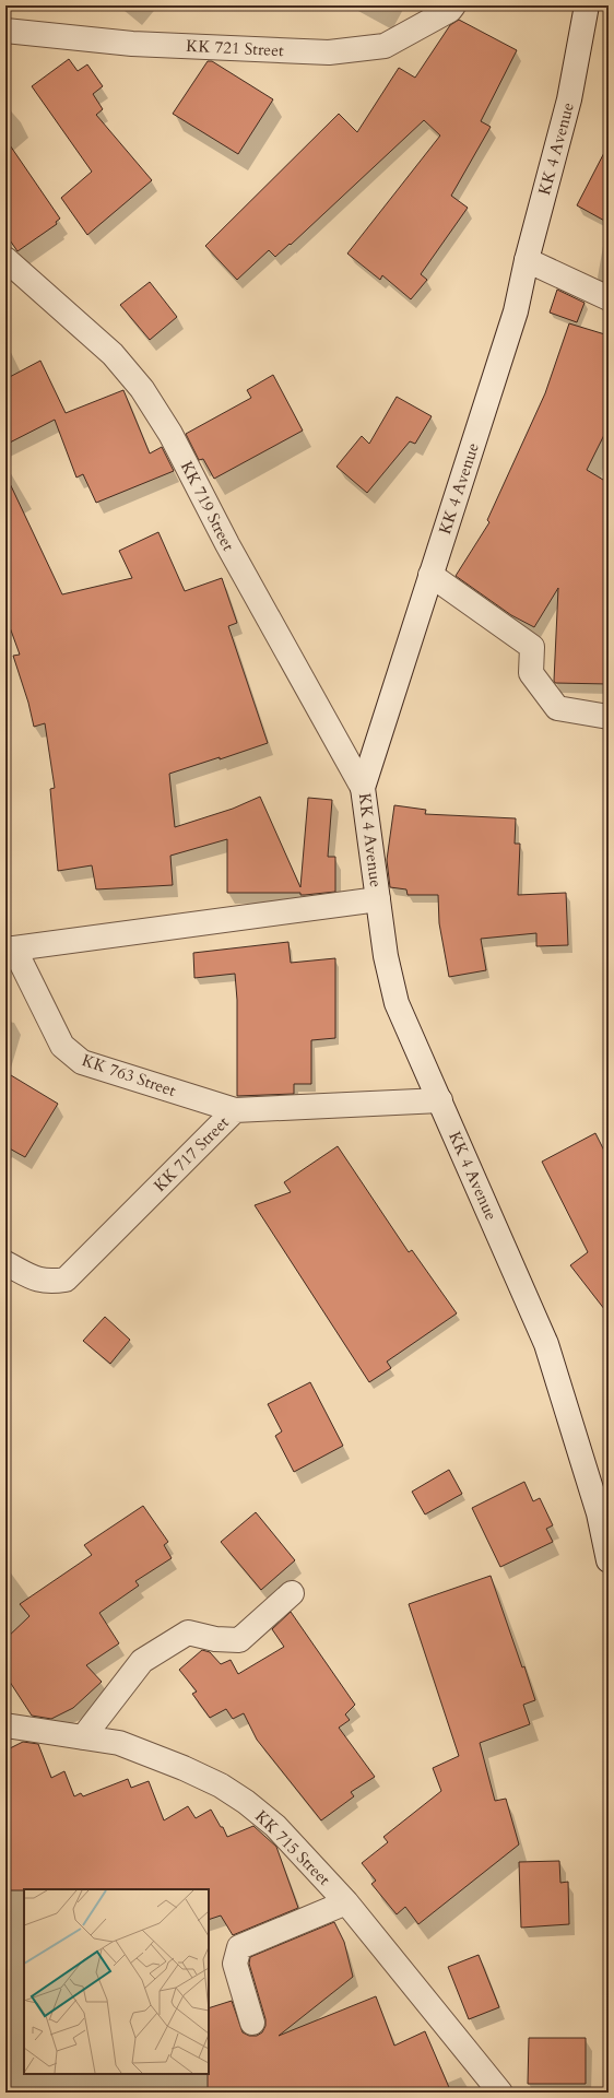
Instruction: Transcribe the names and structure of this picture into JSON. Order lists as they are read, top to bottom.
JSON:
{
  "streets": {
    "street": [
      "KK 721 Street",
      "KK 4 Avenue",
      "KK 719 Street",
      "KK 763 Street",
      "KK 717 Street",
      "KK 715 Street"
    ]
  },
  "crossings": [
    ["KK 4 Avenue", "KK 719 Street"],
    ["KK 4 Avenue", "KK 717 Street"],
    ["KK 763 Street", "KK 717 Street"]
  ]
}
